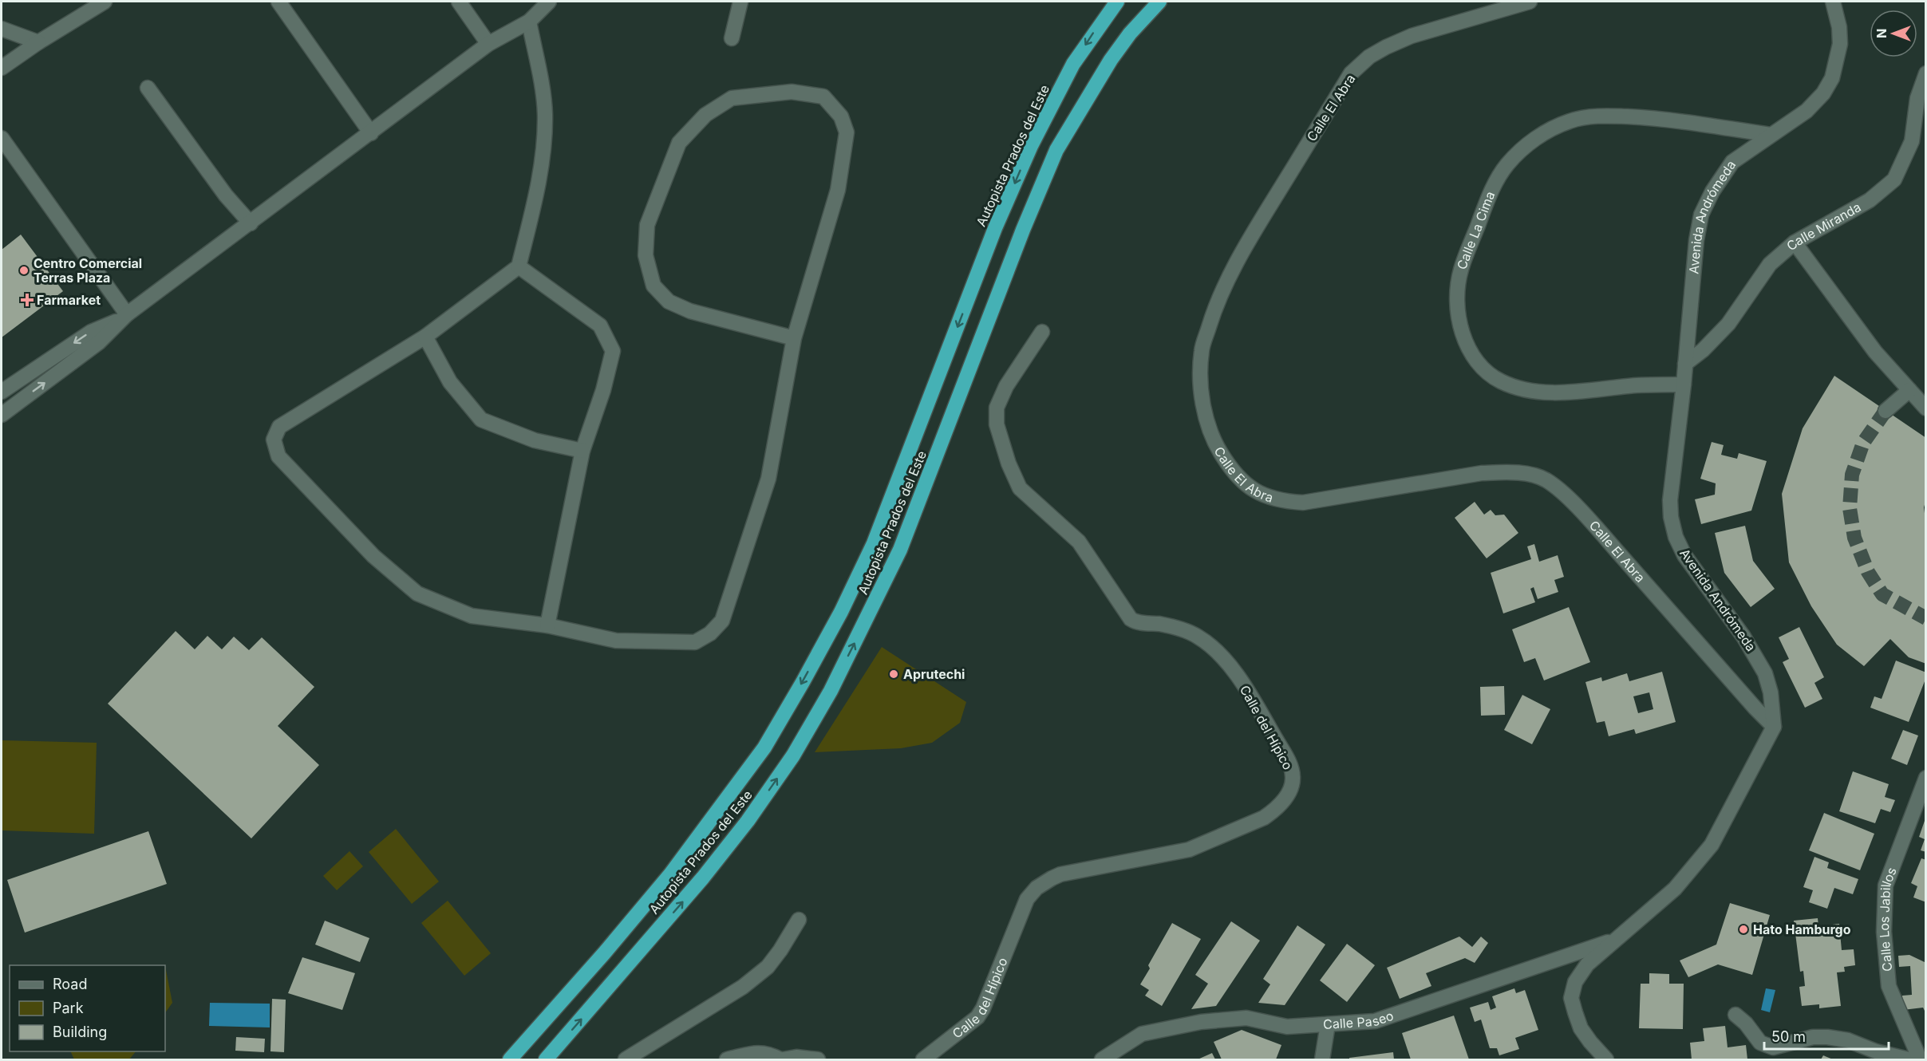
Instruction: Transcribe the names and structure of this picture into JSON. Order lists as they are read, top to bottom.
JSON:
{
  "streets": {
    "highway": ["Autopista Prados del Este"],
    "street": [
      "Calle El Abra",
      "Avenida Andrómeda",
      "Calle Miranda",
      "Calle La Cima",
      "Calle del Hípico",
      "Calle Los Jabillos",
      "Calle Paseo"
    ]
  },
  "crossings": [
    ["Calle El Abra", "Avenida Andrómeda"],
    ["Avenida Andrómeda", "Calle Miranda"],
    ["Avenida Andrómeda", "Calle La Cima"]
  ],
  "places": {
    "other": ["Centro Comercial Terras Plaza", "Aprutechi", "Hato Hamburgo"],
    "health": ["Farmarket"]
  },
  "legend": ["Road", "Park", "Building"],
  "scale_bar": "50 m",
  "north": "left"
}
